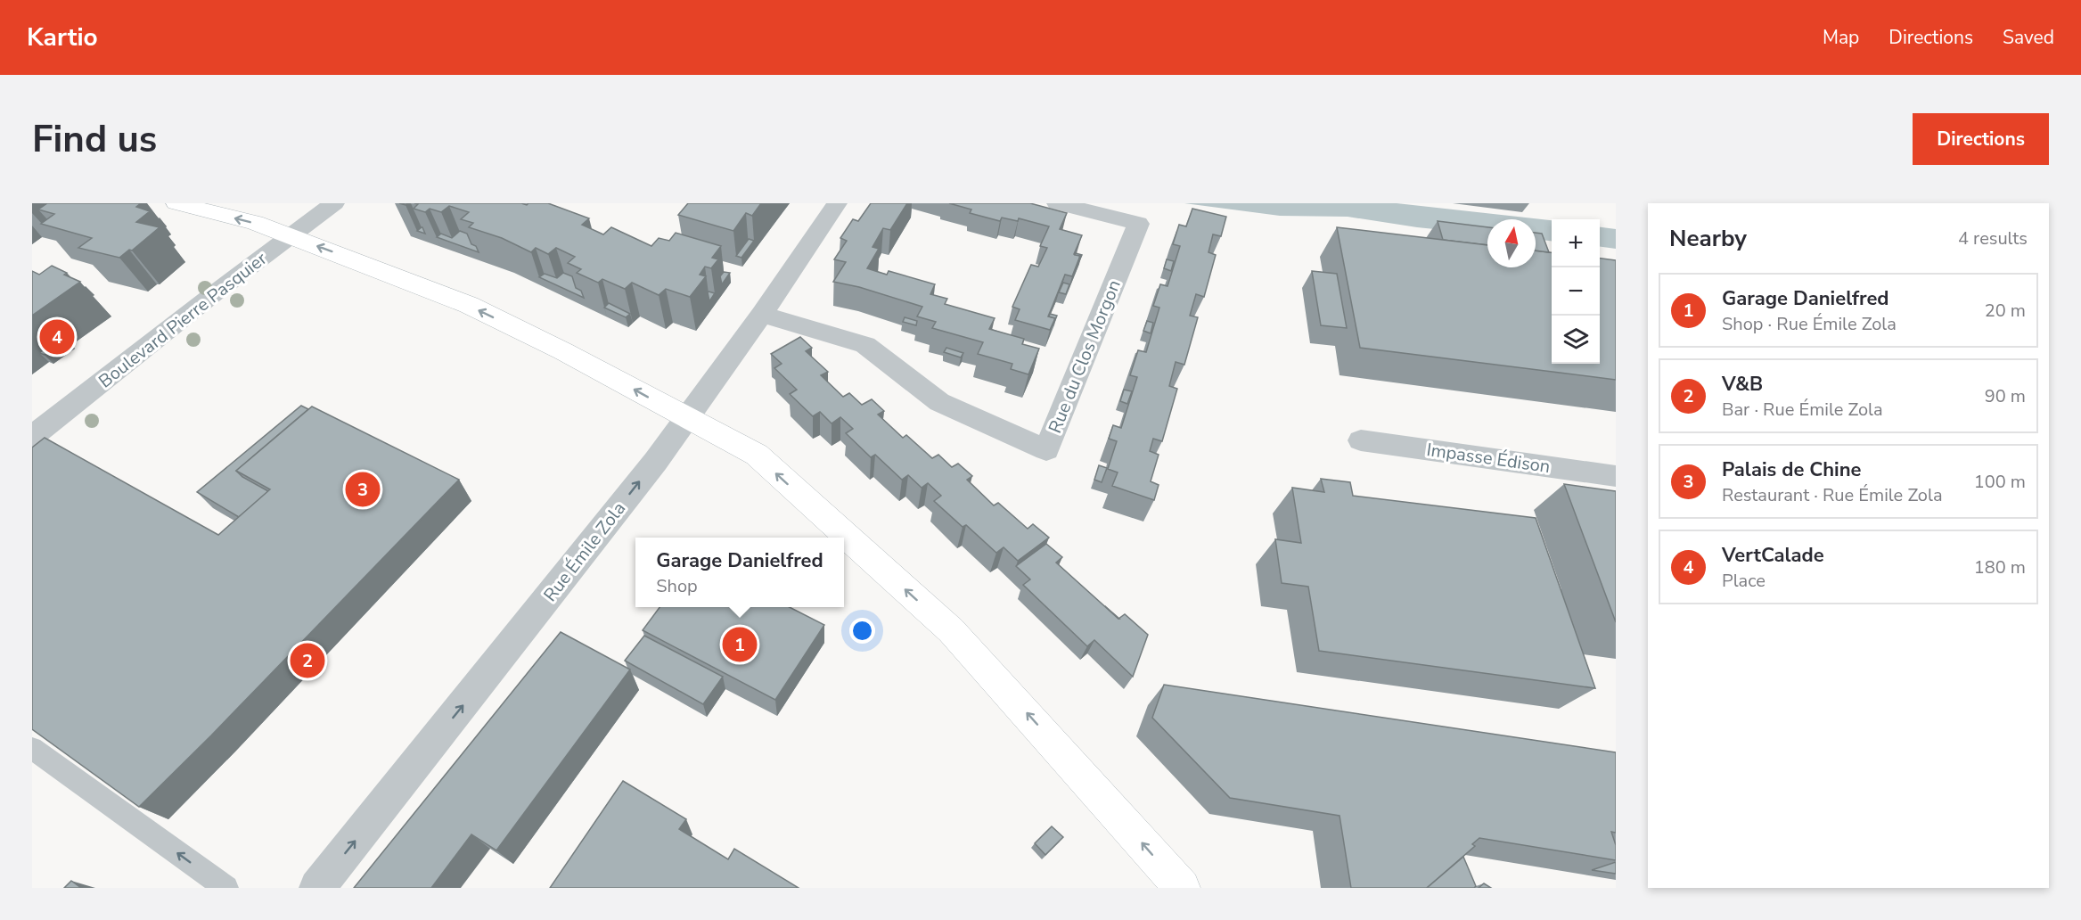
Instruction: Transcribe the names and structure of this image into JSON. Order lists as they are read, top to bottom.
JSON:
{
  "streets": {
    "street": [
      "Boulevard Pierre Pasquier",
      "Rue du Clos Morgon",
      "Impasse Édison",
      "Rue Émile Zola"
    ]
  },
  "crossings": [
    ["Rue du Clos Morgon", "Rue Émile Zola"]
  ],
  "one_way": ["Rue Émile Zola"],
  "north": "top",
  "page": {
    "header": "Kartio",
    "nav": ["Map", "Directions", "Saved"],
    "buttons": "Directions",
    "title": "Find us",
    "heading": ["Nearby", "4 results"],
    "map_buttons": ["+", "−"],
    "list": [
      {
        "mark": "1",
        "name": "Garage Danielfred",
        "note": "Shop · Rue Émile Zola",
        "value": "20 m"
      },
      {
        "mark": "2",
        "name": "V&B",
        "note": "Bar · Rue Émile Zola",
        "value": "90 m"
      },
      {
        "mark": "3",
        "name": "Palais de Chine",
        "note": "Restaurant · Rue Émile Zola",
        "value": "100 m"
      },
      {
        "mark": "4",
        "name": "VertCalade",
        "note": "Place",
        "value": "180 m"
      }
    ],
    "pins": [
      "4",
      "3",
      "1",
      "2"
    ],
    "popup": ["Garage Danielfred", "Shop"]
  }
}
